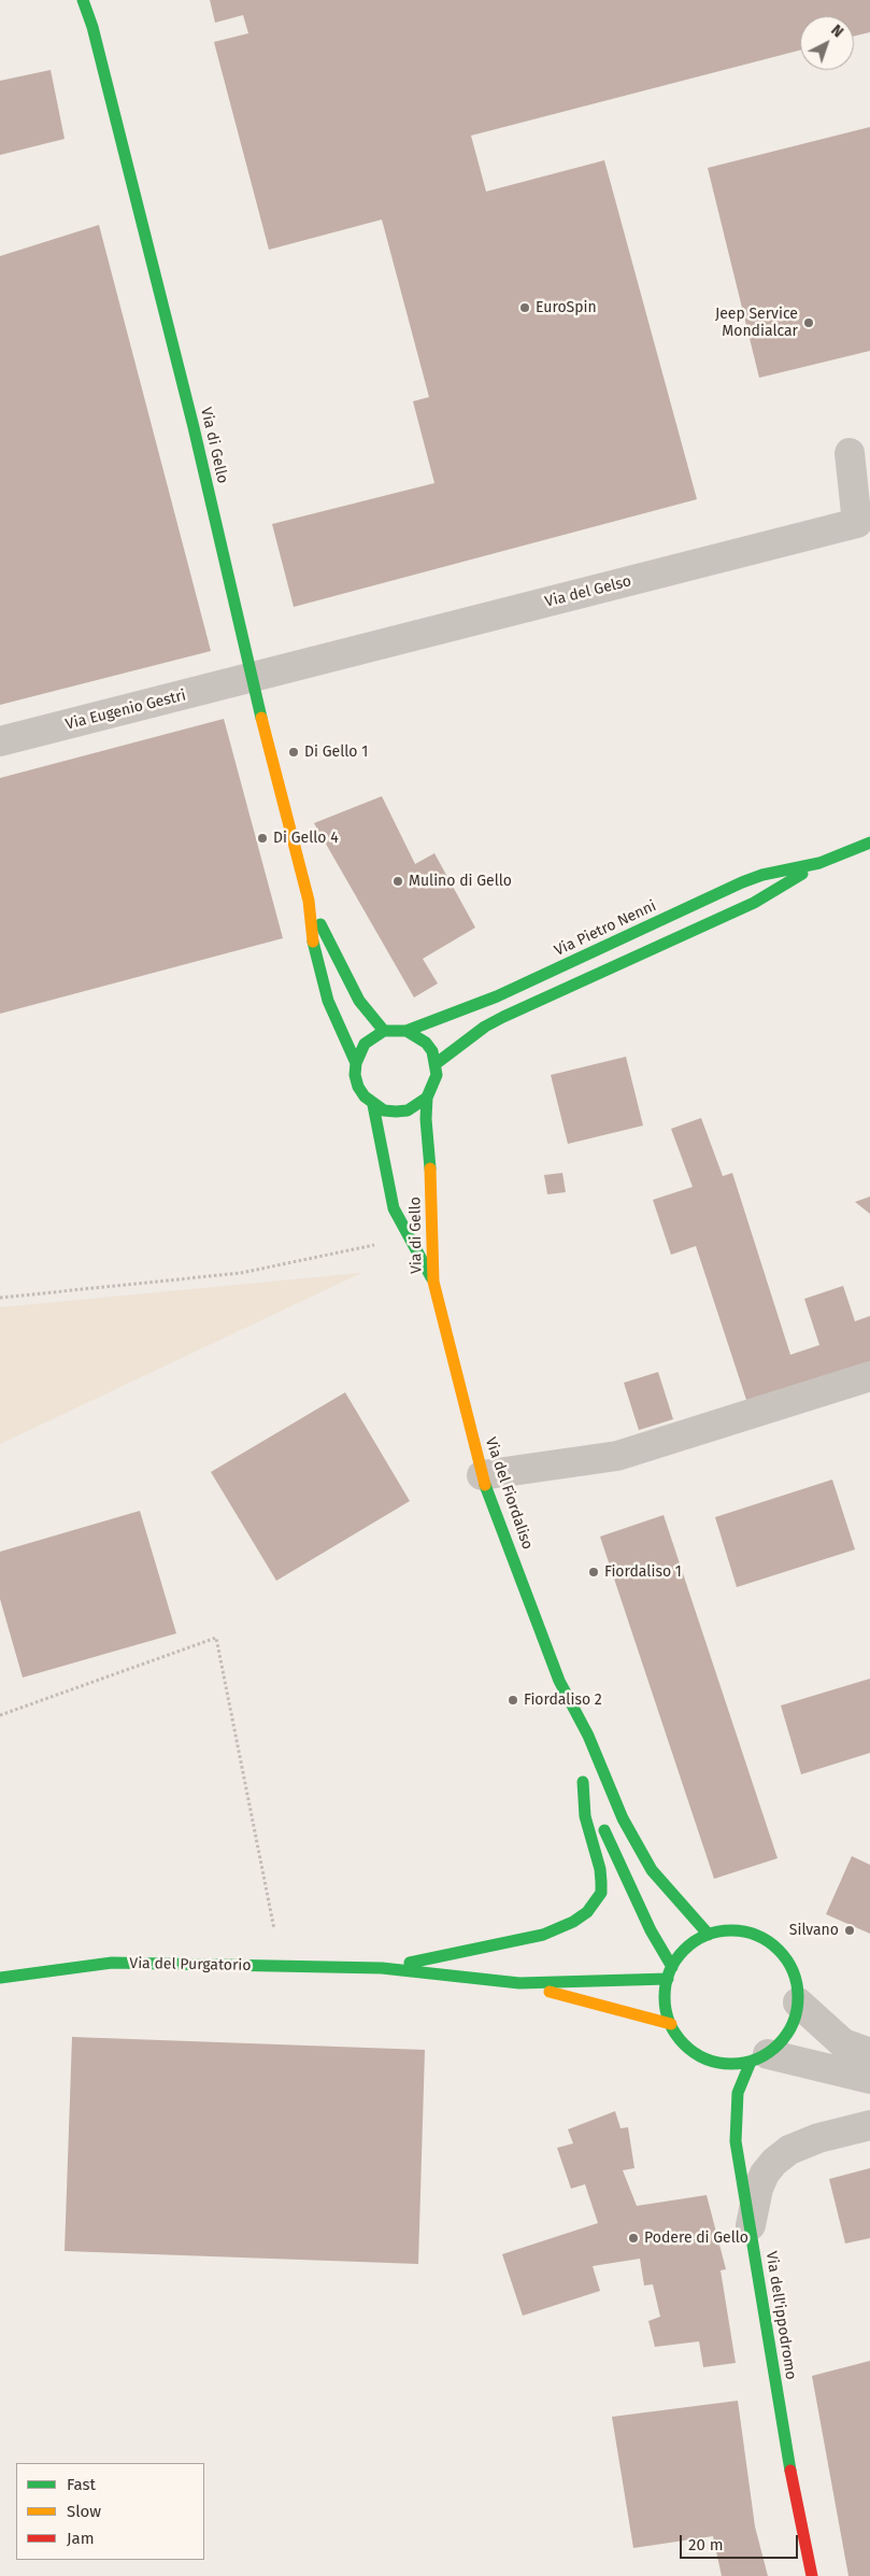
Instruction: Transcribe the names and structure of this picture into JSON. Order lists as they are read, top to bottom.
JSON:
{
  "streets": {
    "street": [
      "Via di Gello",
      "Via del Gelso",
      "Via Eugenio Gestri",
      "Via Pietro Nenni",
      "Via del Fiordaliso",
      "Via del Purgatorio",
      "Via dell'ippodromo"
    ]
  },
  "crossings": [
    ["Via di Gello", "Via del Gelso"],
    ["Via di Gello", "Via Eugenio Gestri"],
    ["Via di Gello", "Via Pietro Nenni"],
    ["Via di Gello", "Via del Fiordaliso"],
    ["Via del Gelso", "Via Eugenio Gestri"],
    ["Via del Fiordaliso", "Via dell'ippodromo"]
  ],
  "places": [
    "EuroSpin",
    "Jeep Service Mondialcar",
    "Di Gello 1",
    "Di Gello 4",
    "Mulino di Gello",
    "Fiordaliso 1",
    "Fiordaliso 2",
    "Silvano",
    "Podere di Gello"
  ],
  "legend": ["Fast", "Slow", "Jam"],
  "scale_bar": "20 m",
  "north": "top right"
}
